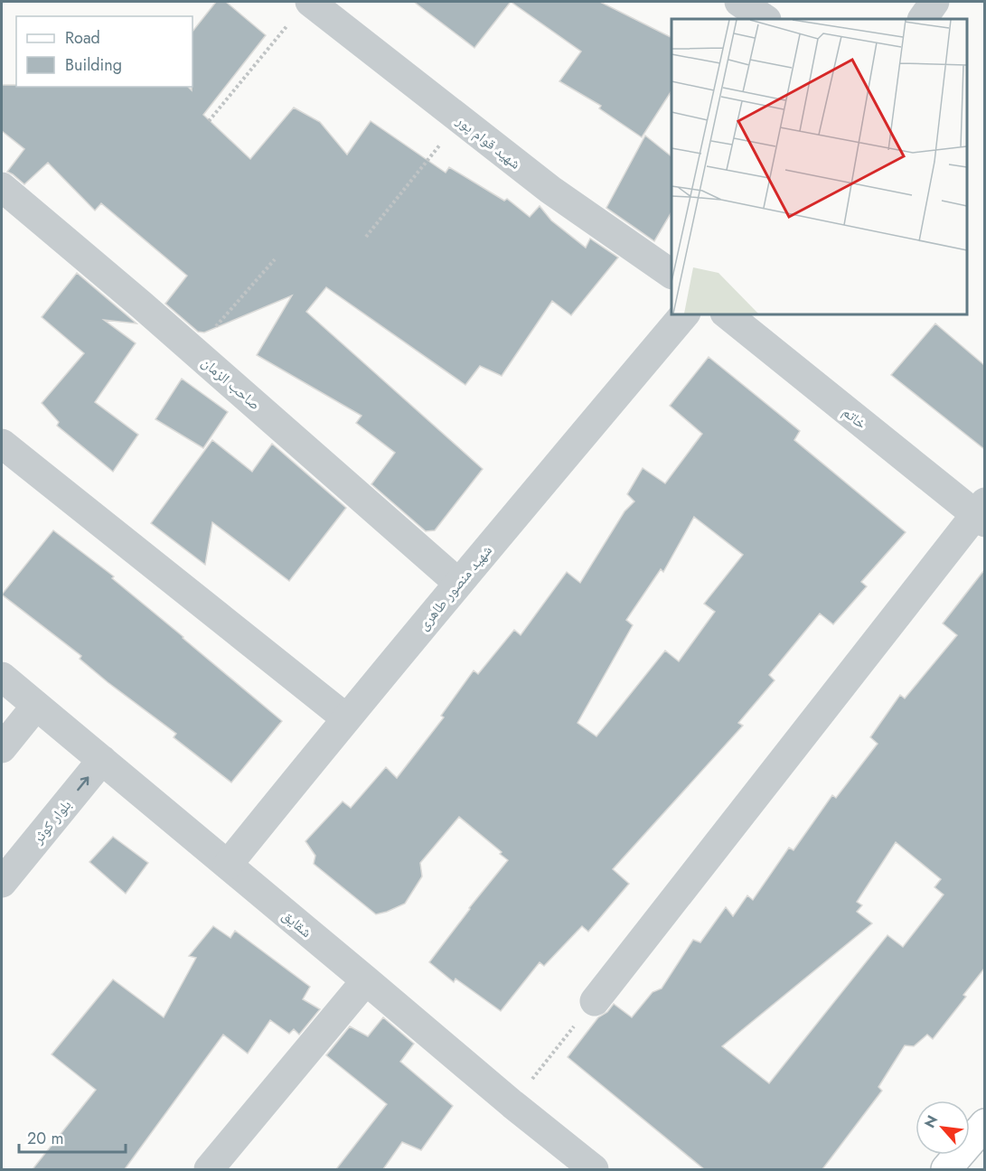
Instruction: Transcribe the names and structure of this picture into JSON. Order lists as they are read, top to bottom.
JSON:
{
  "streets": {
    "street": [
      "شهید قوام پور",
      "صاحب الزمان",
      "خاتم",
      "شهید منصور طاهری",
      "بلوار کوثر",
      "شقایق"
    ]
  },
  "crossings": [
    ["صاحب الزمان", "شهید منصور طاهری"],
    ["شهید منصور طاهری", "شقایق"],
    ["بلوار کوثر", "شقایق"]
  ],
  "legend": ["Road", "Building"],
  "scale_bar": "20 m",
  "north": "top left"
}
